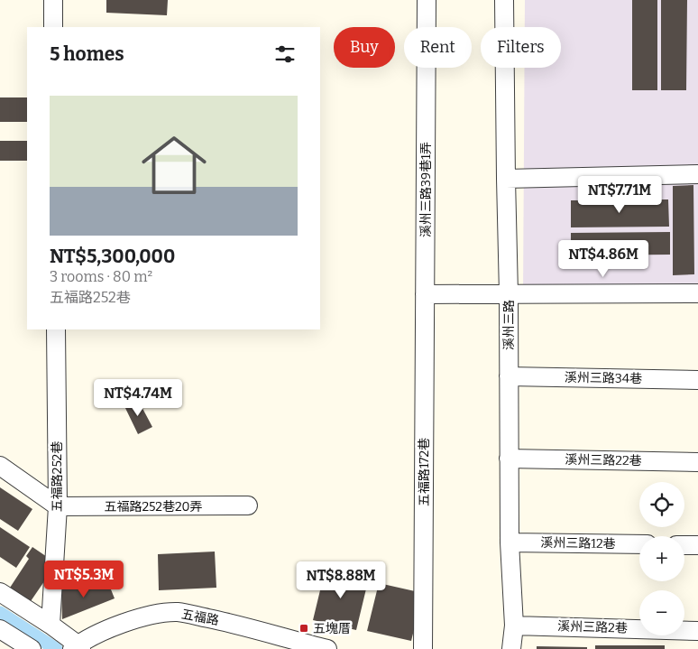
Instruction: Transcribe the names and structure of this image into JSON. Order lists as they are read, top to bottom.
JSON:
{
  "streets": {
    "street": [
      "溪州三路39巷1弄",
      "溪州三路",
      "溪州三路34巷",
      "溪州三路22巷",
      "五福路172巷",
      "五福路252巷",
      "五福路252巷20弄",
      "溪州三路12巷",
      "五福路",
      "溪州三路2巷"
    ]
  },
  "crossings": [
    ["溪州三路39巷1弄", "五福路172巷"],
    ["溪州三路", "溪州三路34巷"],
    ["溪州三路", "溪州三路22巷"],
    ["溪州三路", "溪州三路12巷"],
    ["溪州三路", "溪州三路2巷"],
    ["五福路252巷", "五福路252巷20弄"]
  ],
  "places": {
    "transit": ["五塊厝"]
  },
  "page": {
    "chip": ["Buy", "Rent", "Filters"],
    "heading": "5 homes",
    "list": [
      {
        "name": "NT$5,300,000",
        "note": "3 rooms · 80 m² · 五福路252巷"
      }
    ],
    "price": [
      "NT$7.71M",
      "NT$4.86M",
      "NT$4.74M",
      "NT$5.3M",
      "NT$8.88M"
    ],
    "map_buttons": ["+", "−"]
  }
}
